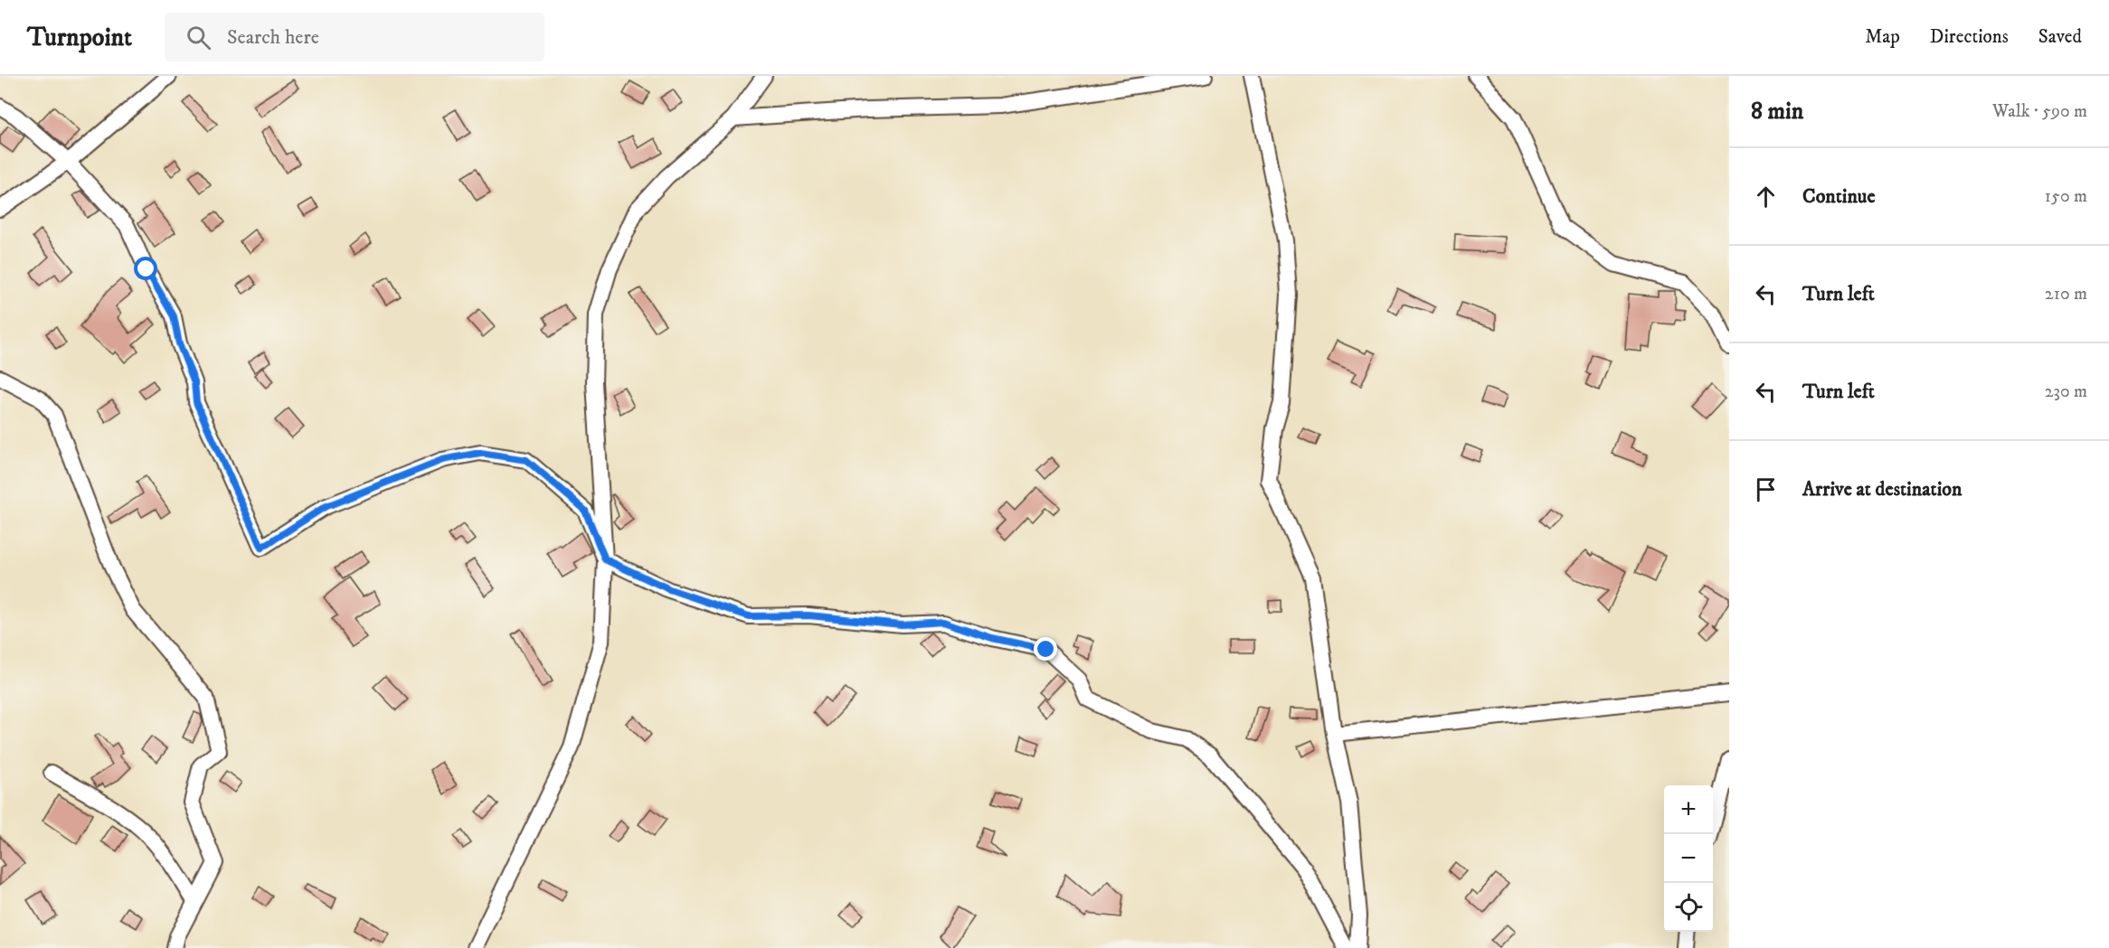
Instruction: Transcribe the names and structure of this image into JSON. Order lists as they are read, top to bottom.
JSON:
{
  "page": {
    "header": "Turnpoint",
    "search": "Search here",
    "nav": ["Map", "Directions", "Saved"],
    "heading": ["8 min", "Walk · 590 m"],
    "list": [
      ["Continue", "150 m"],
      ["Turn left", "210 m"],
      ["Turn left", "230 m"],
      "Arrive at destination"
    ],
    "map_buttons": ["+", "−"]
  }
}
